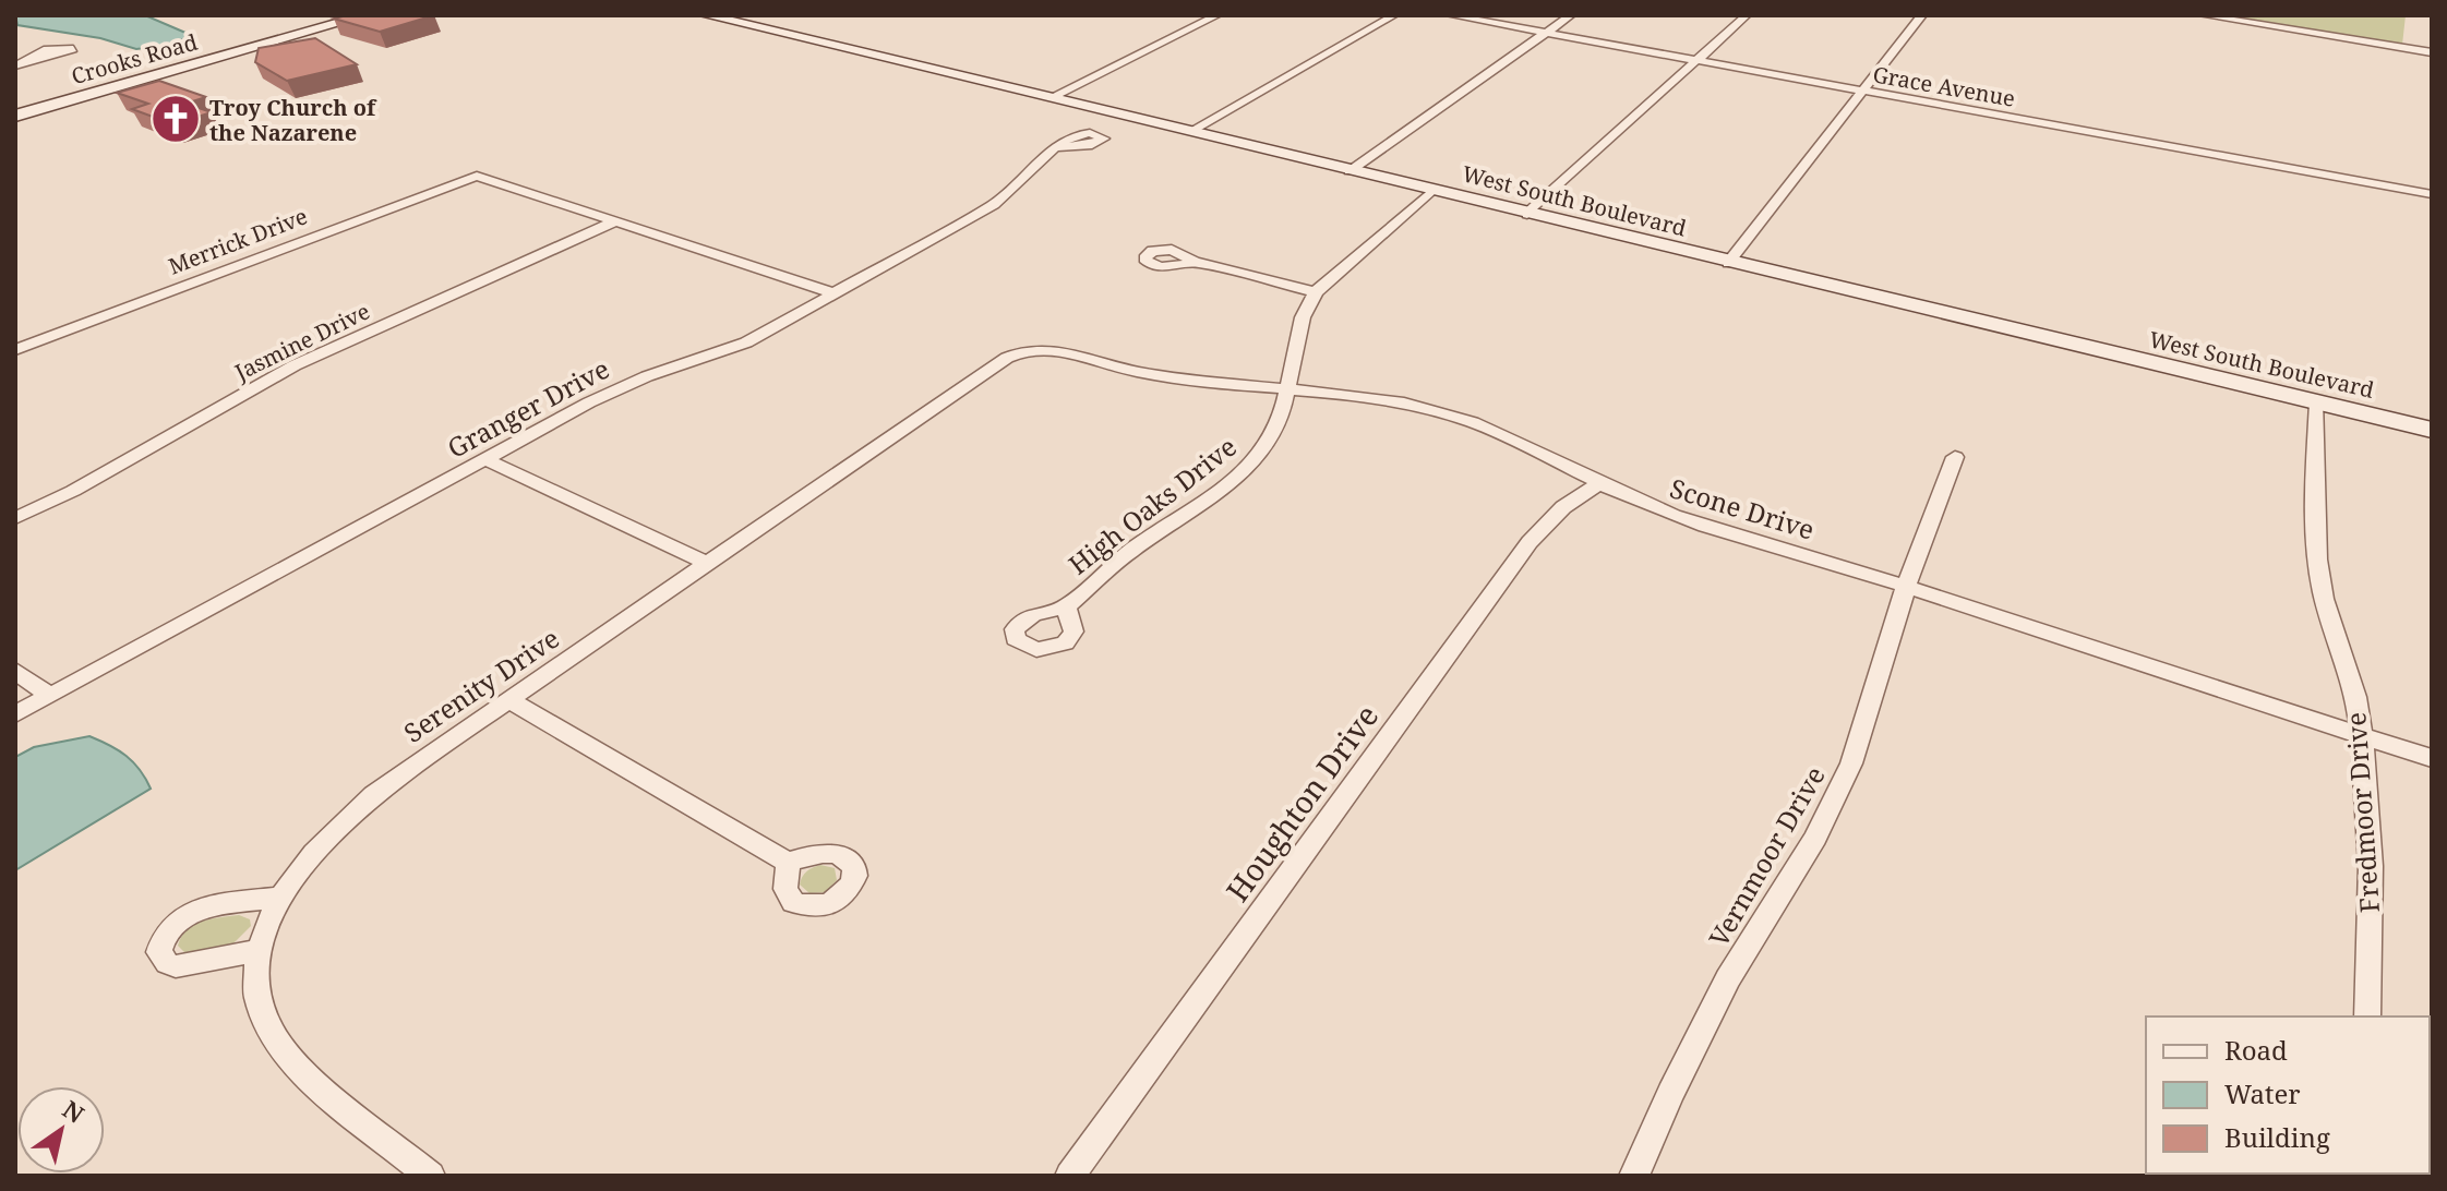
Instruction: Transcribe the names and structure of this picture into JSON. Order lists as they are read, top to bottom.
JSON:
{
  "streets": {
    "street": [
      "Crooks Road",
      "Grace Avenue",
      "West South Boulevard",
      "Merrick Drive",
      "Jasmine Drive",
      "Granger Drive",
      "High Oaks Drive",
      "Scone Drive",
      "Serenity Drive",
      "Houghton Drive",
      "Fredmoor Drive",
      "Vernmoor Drive"
    ]
  },
  "crossings": [
    ["West South Boulevard", "High Oaks Drive"],
    ["West South Boulevard", "Fredmoor Drive"],
    ["Merrick Drive", "Jasmine Drive"],
    ["High Oaks Drive", "Scone Drive"],
    ["Scone Drive", "Serenity Drive"],
    ["Scone Drive", "Houghton Drive"],
    ["Scone Drive", "Fredmoor Drive"],
    ["Scone Drive", "Vernmoor Drive"]
  ],
  "places": {
    "church": ["Troy Church of the Nazarene"]
  },
  "legend": ["Road", "Water", "Building"],
  "north": "top right"
}
